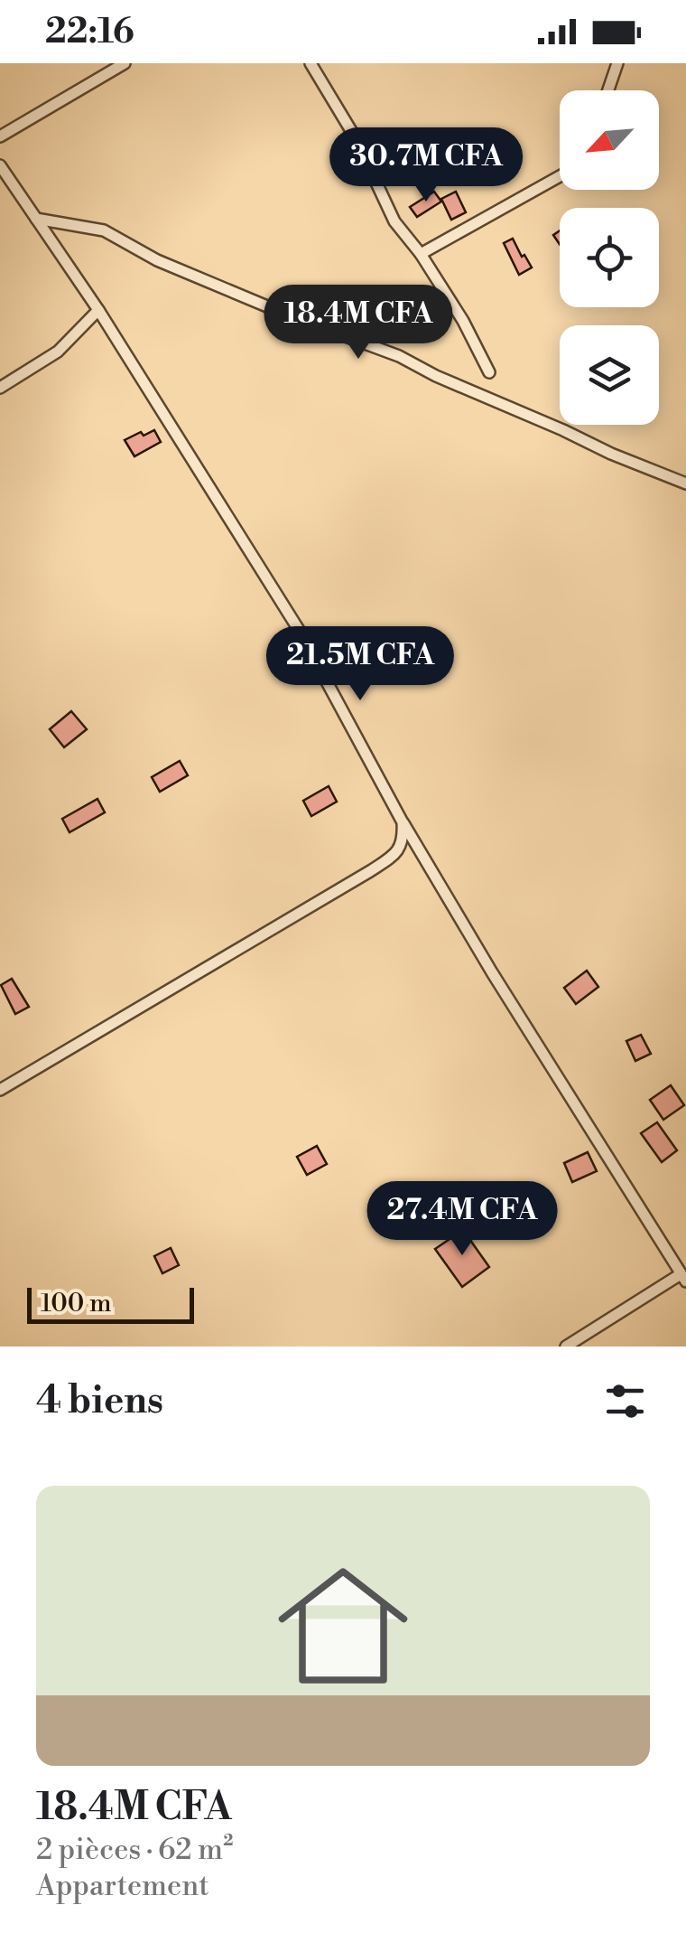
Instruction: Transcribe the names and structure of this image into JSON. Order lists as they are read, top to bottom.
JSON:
{
  "scale_bar": "100 m",
  "north": "bottom left",
  "page": {
    "status": "22:16",
    "price": [
      "30.7M CFA",
      "18.4M CFA",
      "21.5M CFA",
      "27.4M CFA"
    ],
    "scale": "100 m",
    "heading": "4 biens",
    "list": [
      {
        "name": "18.4M CFA",
        "note": "2 pièces · 62 m² · Appartement"
      }
    ]
  }
}
